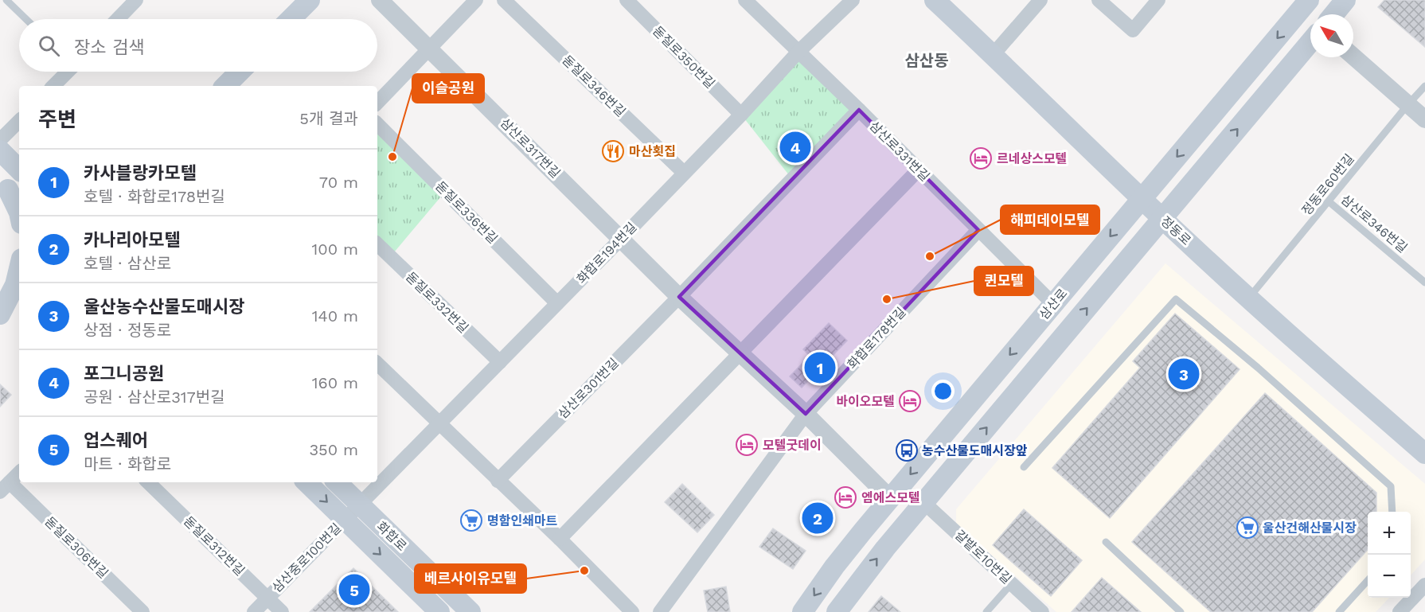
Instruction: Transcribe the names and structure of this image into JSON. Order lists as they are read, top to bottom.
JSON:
{
  "streets": {
    "main road": ["정동로", "삼산로", "화합로"],
    "street": [
      "돋질로350번길",
      "돋질로346번길",
      "삼산로317번길",
      "삼산로331번길",
      "돋질로336번길",
      "화합로194번길",
      "돋질로332번길",
      "화합로178번길",
      "삼산로301번길",
      "돋질로312번길",
      "돋질로306번길",
      "갈밭로10번길",
      "삼산중로100번길"
    ],
    "lane": ["정동로60번길", "삼산로346번길"]
  },
  "crossings": [
    ["돋질로350번길", "화합로194번길"],
    ["돋질로346번길", "화합로194번길"],
    ["삼산로317번길", "화합로194번길"],
    ["삼산로317번길", "삼산로"],
    ["삼산로317번길", "화합로178번길"],
    ["삼산로317번길", "삼산로301번길"],
    ["삼산로331번길", "화합로194번길"],
    ["삼산로331번길", "삼산로"],
    ["삼산로331번길", "화합로178번길"],
    ["정동로60번길", "삼산로346번길"],
    ["정동로60번길", "정동로"],
    ["돋질로336번길", "화합로194번길"],
    ["정동로", "삼산로"],
    ["화합로194번길", "돋질로332번길"],
    ["화합로194번길", "화합로"],
    ["화합로194번길", "삼산중로100번길"],
    ["화합로", "삼산중로100번길"],
    ["돋질로312번길", "삼산중로100번길"]
  ],
  "districts": ["삼산동"],
  "places": {
    "restaurant": ["마산횟집"],
    "other": [
      "이슬공원",
      "해피데이모텔",
      "퀸모텔",
      "베르사이유모텔"
    ],
    "hotel": [
      "르네상스모텔",
      "바이오모텔",
      "모텔굿데이",
      "엠에스모텔"
    ],
    "bus stop": ["농수산물도매시장앞"],
    "supermarket": ["명함인쇄마트", "울산건해산물시장"]
  },
  "north": "top left",
  "page": {
    "search": "장소 검색",
    "heading": ["주변", "5개 결과"],
    "pins": [
      "4",
      "1",
      "3",
      "2",
      "5"
    ],
    "list": [
      {
        "mark": "1",
        "name": "카사블랑카모텔",
        "note": "호텔 · 화합로178번길",
        "value": "70 m"
      },
      {
        "mark": "2",
        "name": "카나리아모텔",
        "note": "호텔 · 삼산로",
        "value": "100 m"
      },
      {
        "mark": "3",
        "name": "울산농수산물도매시장",
        "note": "상점 · 정동로",
        "value": "140 m"
      },
      {
        "mark": "4",
        "name": "포그니공원",
        "note": "공원 · 삼산로317번길",
        "value": "160 m"
      },
      {
        "mark": "5",
        "name": "업스퀘어",
        "note": "마트 · 화합로",
        "value": "350 m"
      }
    ],
    "map_buttons": ["+", "−"]
  }
}
